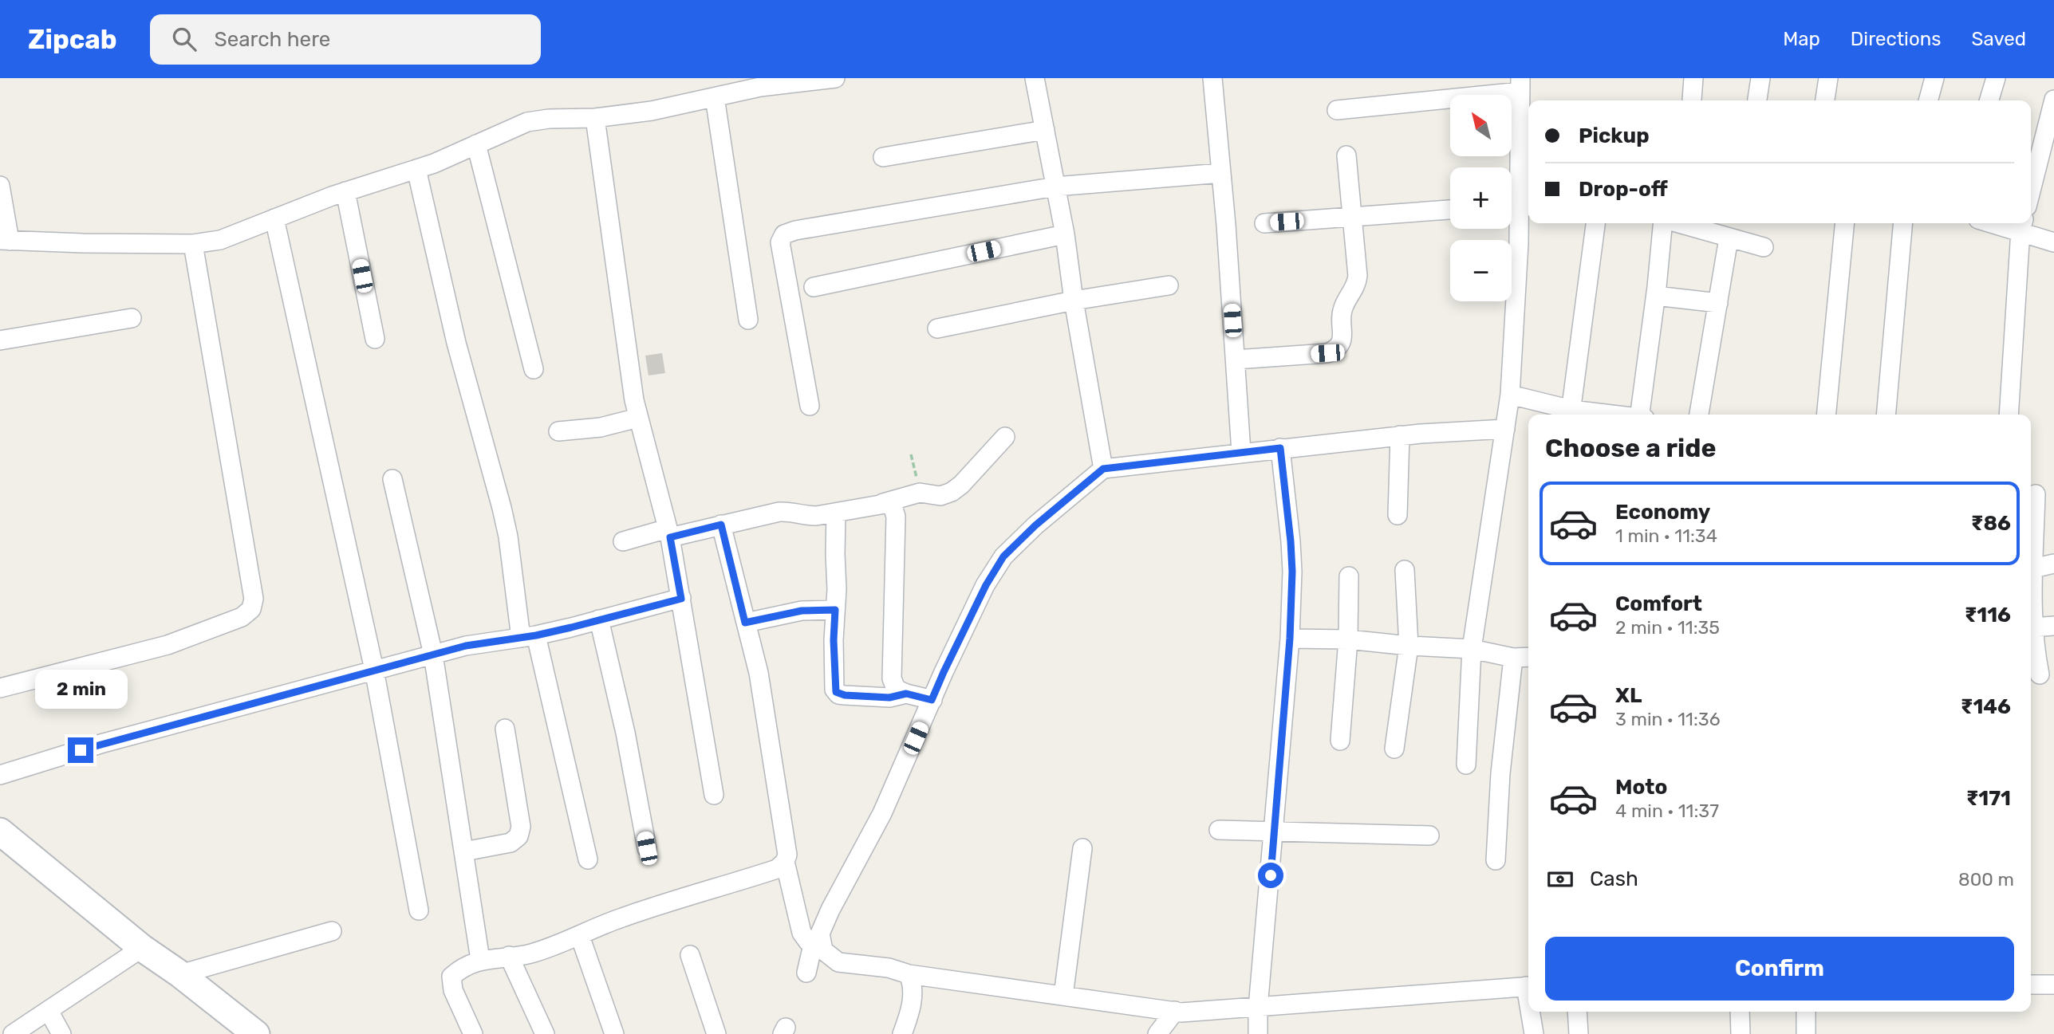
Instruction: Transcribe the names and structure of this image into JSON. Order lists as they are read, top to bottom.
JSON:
{
  "north": "top left",
  "page": {
    "header": "Zipcab",
    "search": "Search here",
    "nav": ["Map", "Directions", "Saved"],
    "map_buttons": ["+", "−"],
    "banner": ["Pickup", "Drop-off"],
    "heading": "Choose a ride",
    "list": [
      {
        "name": "Economy",
        "note": "1 min · 11:34",
        "value": "₹86"
      },
      {
        "name": "Comfort",
        "note": "2 min · 11:35",
        "value": "₹116"
      },
      {
        "name": "XL",
        "note": "3 min · 11:36",
        "value": "₹146"
      },
      {
        "name": "Moto",
        "note": "4 min · 11:37",
        "value": "₹171"
      }
    ],
    "bubble": "2 min",
    "pay": ["Cash", "800 m"],
    "buttons": "Confirm"
  }
}
